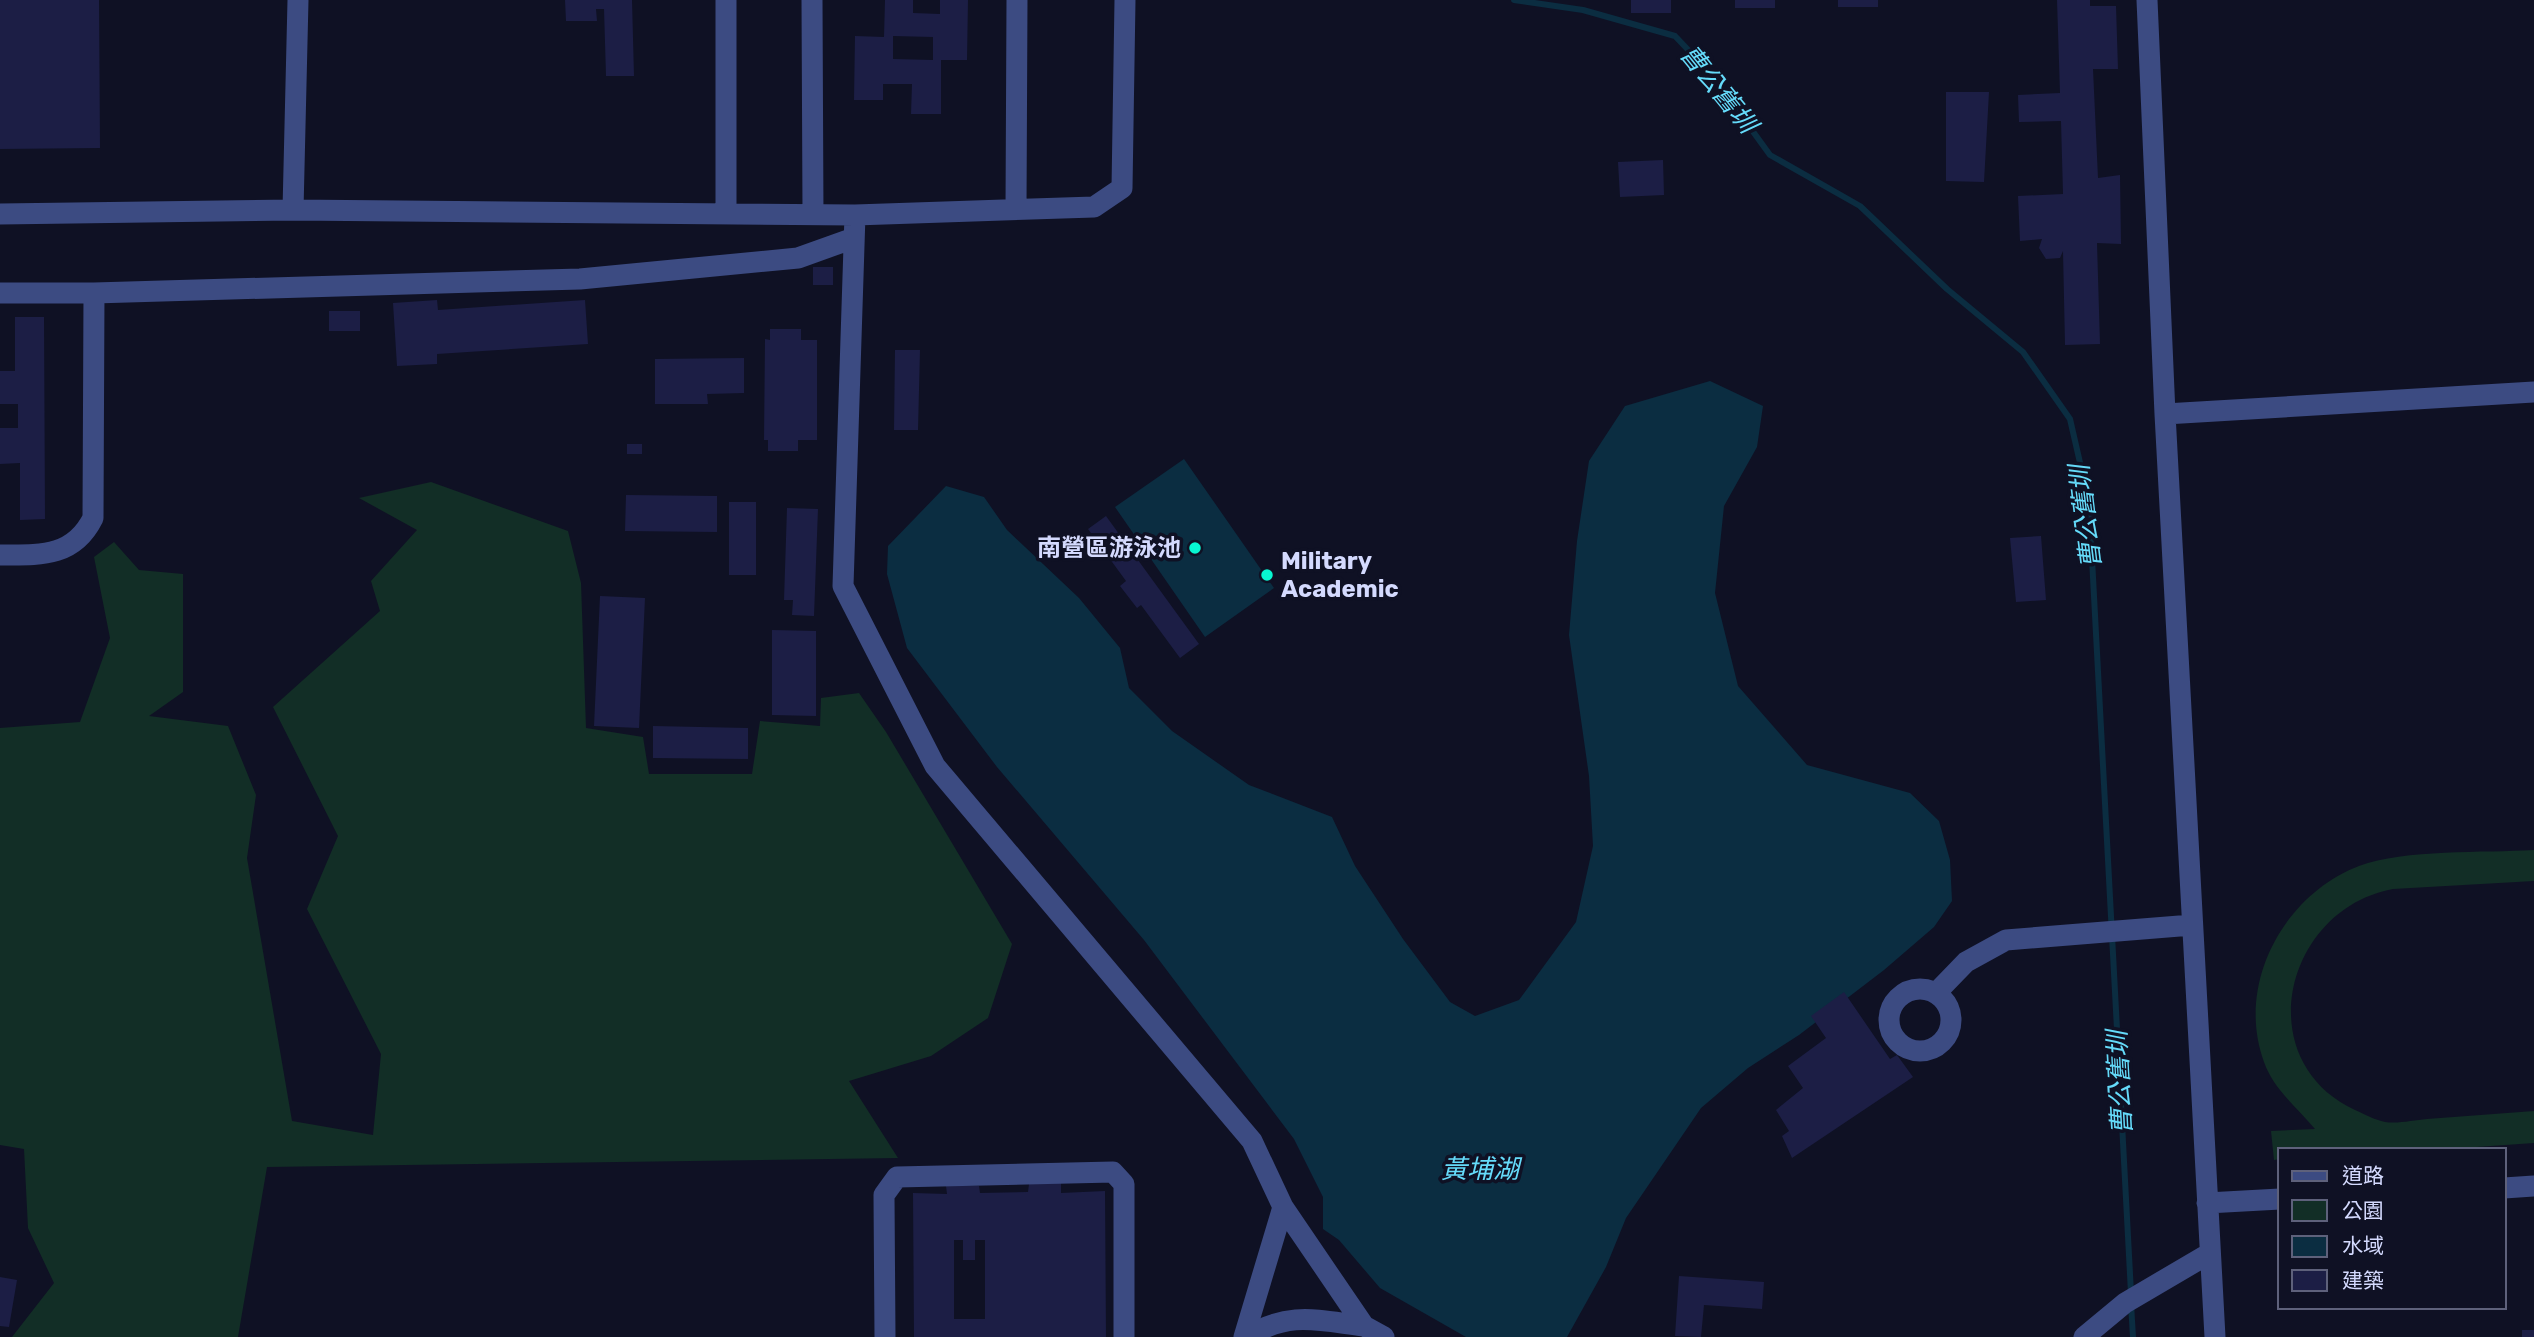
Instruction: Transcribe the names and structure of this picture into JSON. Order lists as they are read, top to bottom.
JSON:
{
  "water": ["曹公舊圳", "黃埔湖"],
  "places": ["南營區游泳池", "Military Academic"],
  "legend": [
    "道路",
    "公園",
    "水域",
    "建築"
  ]
}
